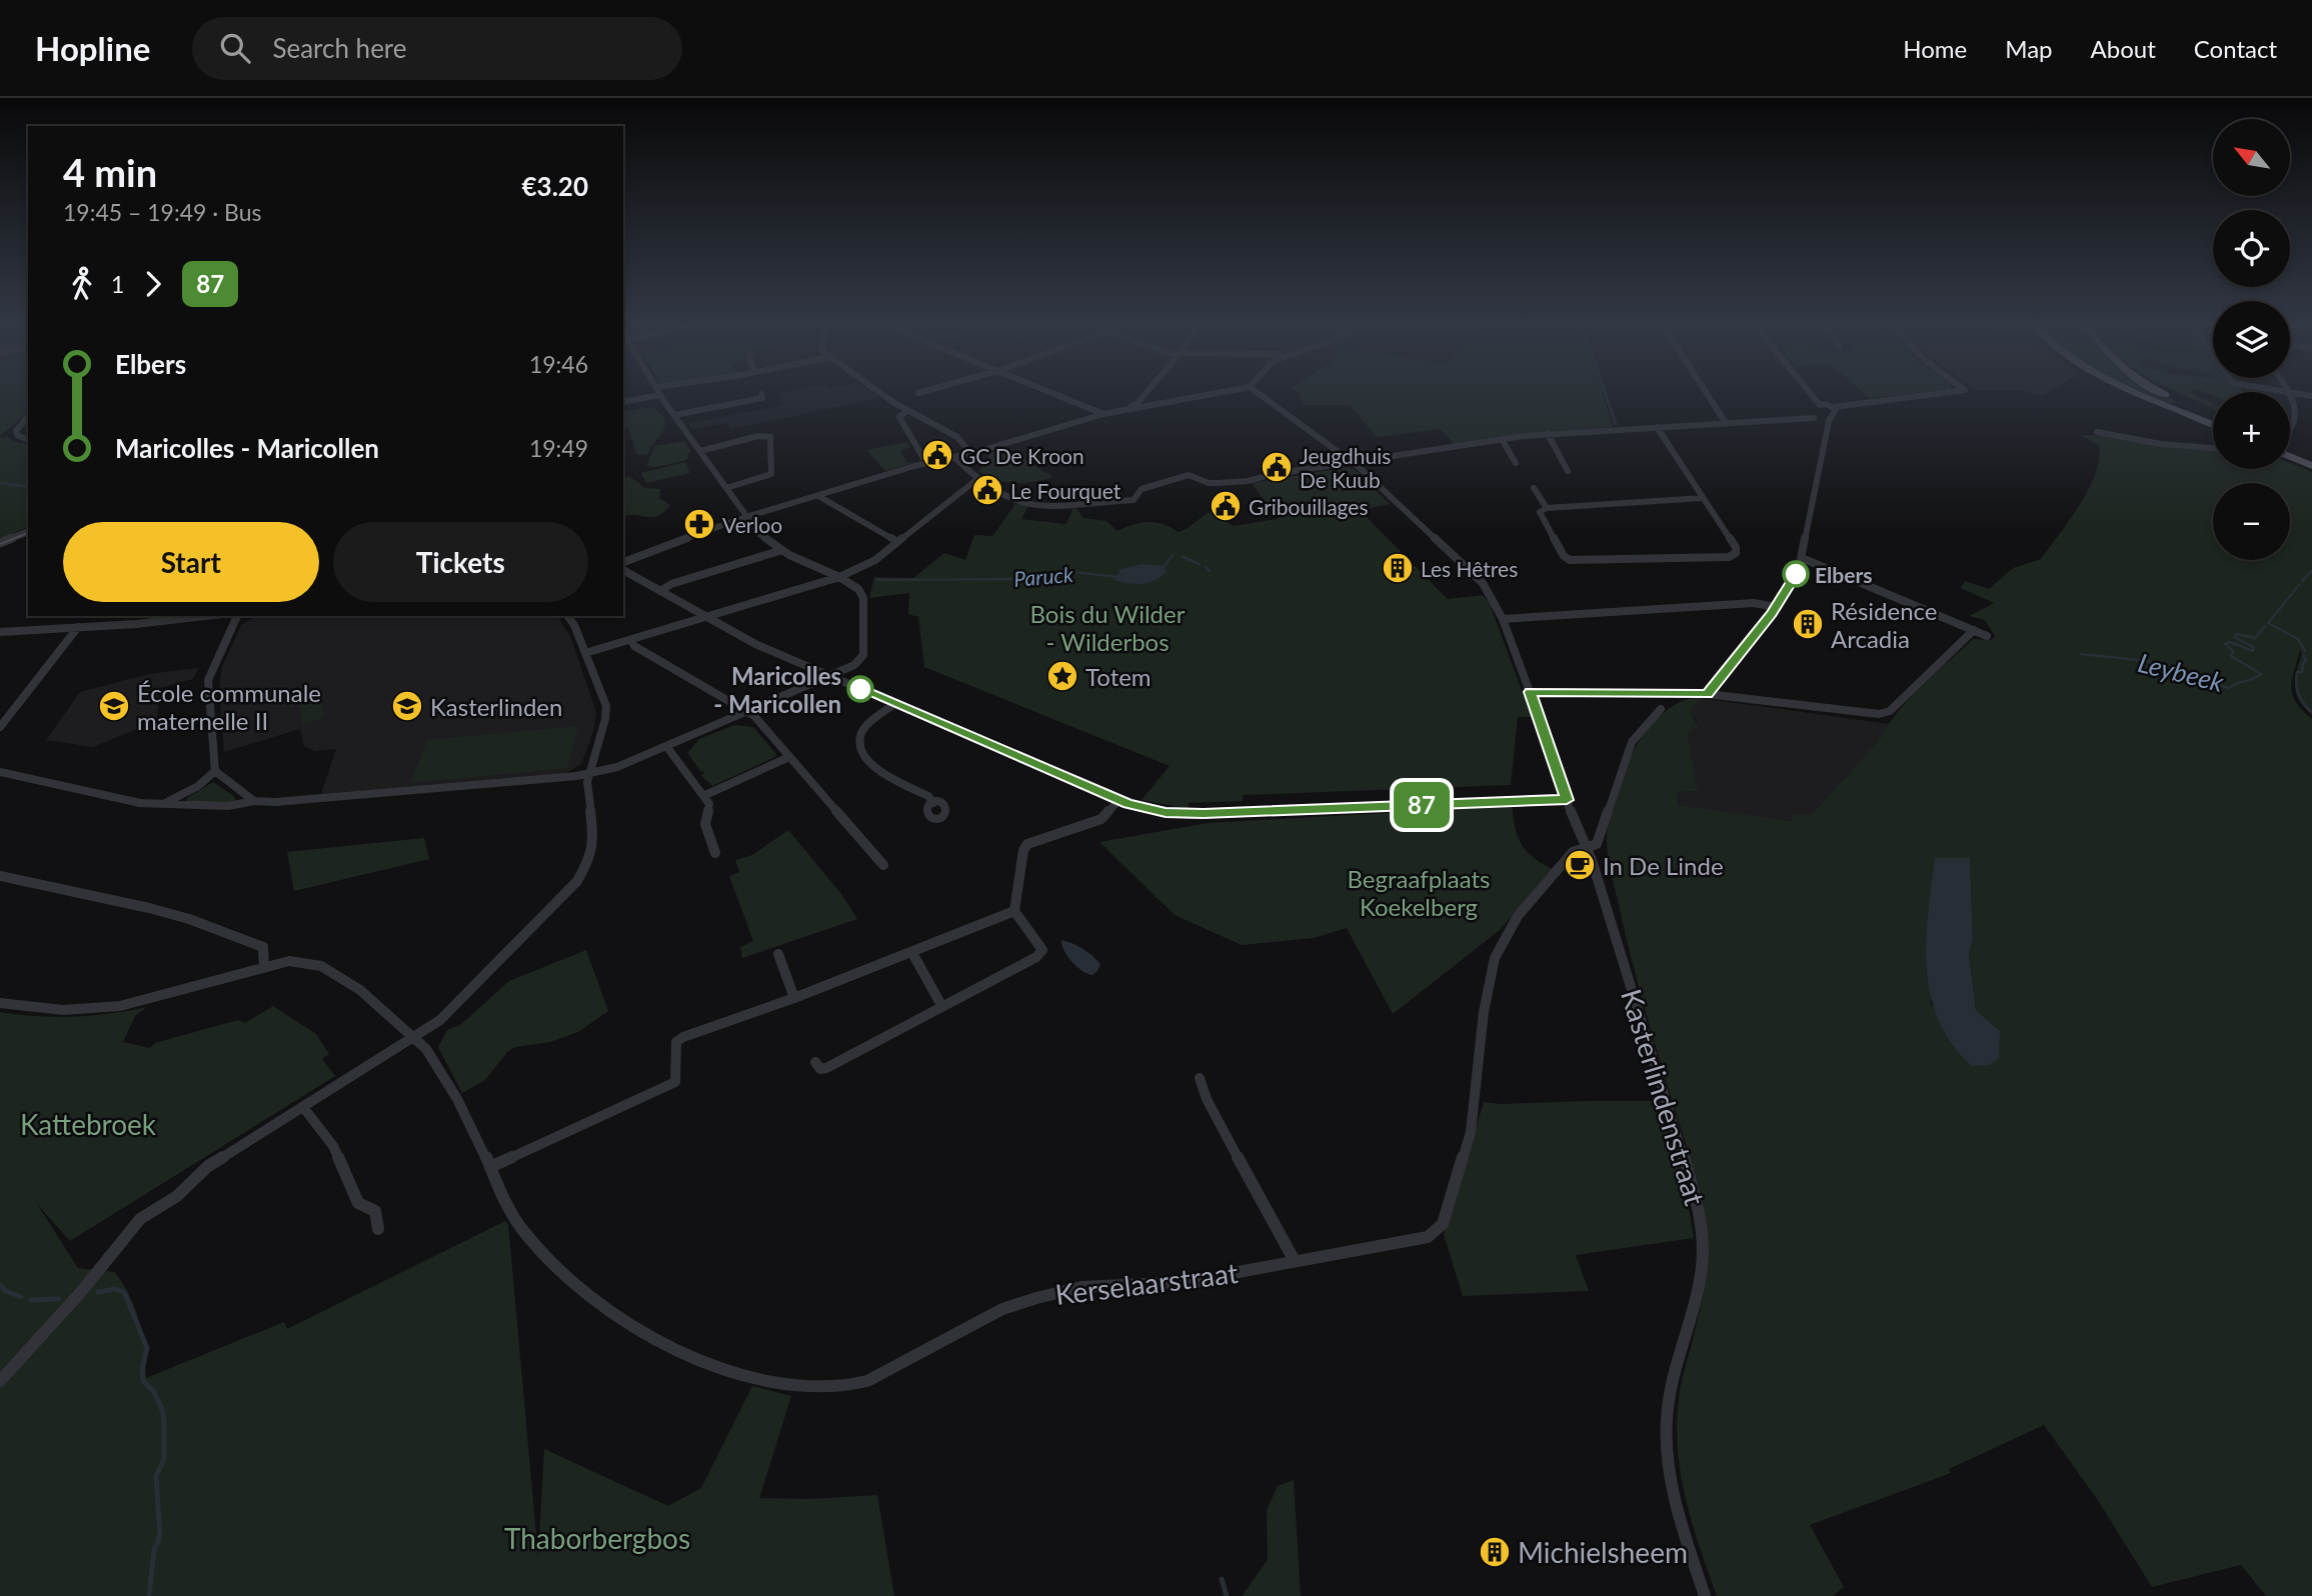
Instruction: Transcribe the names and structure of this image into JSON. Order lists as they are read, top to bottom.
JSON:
{
  "streets": {
    "street": ["Kasterlindenstraat", "Kerselaarstraat"]
  },
  "crossings": [
    ["Kasterlindenstraat", "Kerselaarstraat"]
  ],
  "water": ["Paruck", "Leybeek"],
  "parks": [
    "Bois du Wilder - Wilderbos",
    "Begraafplaats Koekelberg",
    "Kattebroek",
    "Thaborbergbos"
  ],
  "places": {
    "public building": [
      "GC De Kroon",
      "Jeugdhuis De Kuub",
      "Le Fourquet",
      "Gribouillages"
    ],
    "pharmacy": ["Verloo"],
    "building": ["Les Hêtres", "Résidence Arcadia", "Michielsheem"],
    "other": ["Elbers", "Maricolles - Maricollen"],
    "place": ["Totem"],
    "school or university": ["École communale maternelle II", "Kasterlinden"],
    "cafe": ["In De Linde"]
  },
  "lines": ["bus line 87"],
  "north": "top left",
  "page": {
    "header": "Hopline",
    "search": "Search here",
    "nav": [
      "Home",
      "Map",
      "About",
      "Contact"
    ],
    "on_map": "87",
    "map_buttons": ["+", "−"],
    "heading": ["4 min", "19:45 – 19:49 · Bus", "€3.20"],
    "legs": ["1", "87"],
    "list": [
      {
        "name": "Elbers",
        "value": "19:46"
      },
      {
        "name": "Maricolles - Maricollen",
        "value": "19:49"
      }
    ],
    "buttons": ["Start", "Tickets"]
  }
}
